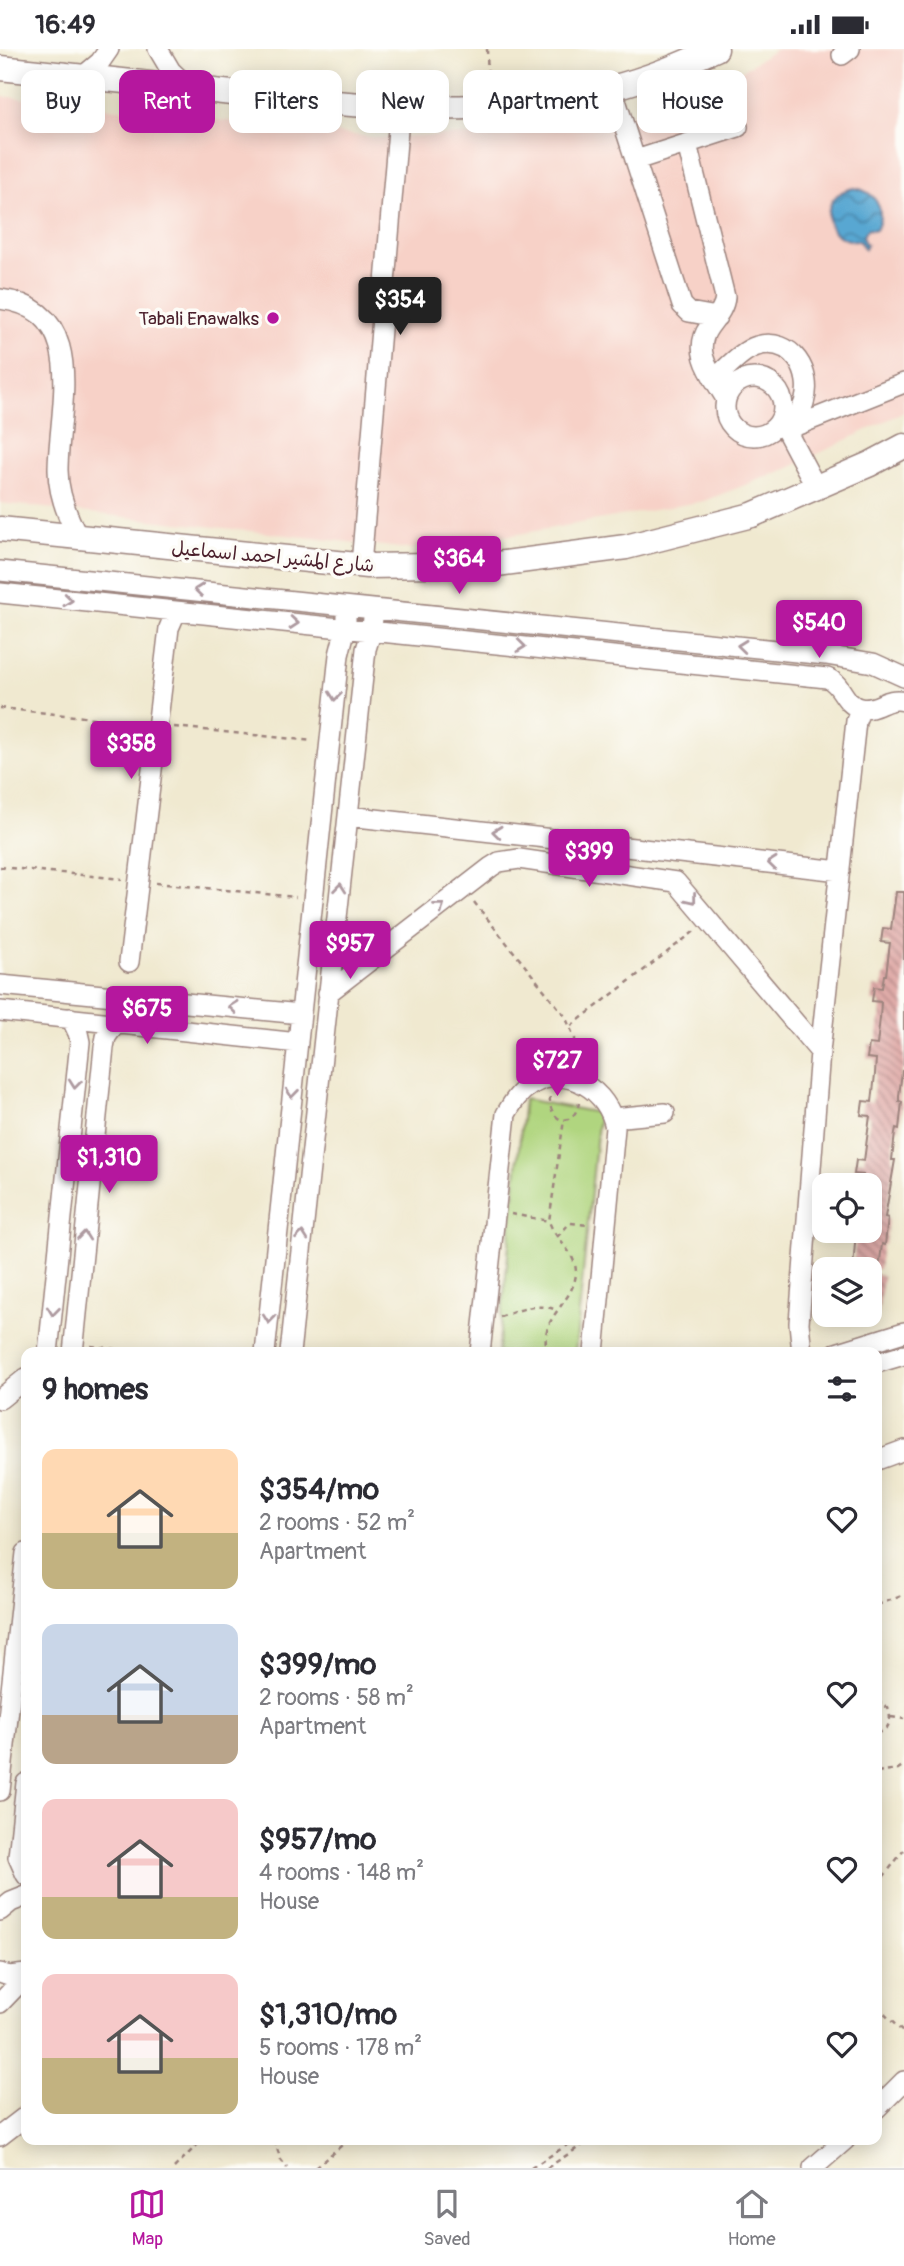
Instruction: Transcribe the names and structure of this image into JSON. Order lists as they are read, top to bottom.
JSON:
{
  "streets": {
    "main road": ["شارع المشير احمد اسماعيل"]
  },
  "places": ["Tabali Enawalks"],
  "page": {
    "status": "16:49",
    "chip": [
      "Buy",
      "Rent",
      "Filters",
      "New",
      "Apartment",
      "House"
    ],
    "price": [
      "$354",
      "$364",
      "$540",
      "$358",
      "$399",
      "$957",
      "$675",
      "$727",
      "$1,310"
    ],
    "heading": "9 homes",
    "list": [
      {
        "name": "$354/mo",
        "note": "2 rooms · 52 m² · Apartment"
      },
      {
        "name": "$399/mo",
        "note": "2 rooms · 58 m² · Apartment"
      },
      {
        "name": "$957/mo",
        "note": "4 rooms · 148 m² · House"
      },
      {
        "name": "$1,310/mo",
        "note": "5 rooms · 178 m² · House"
      }
    ],
    "tabs": ["Map", "Saved", "Home"]
  }
}
